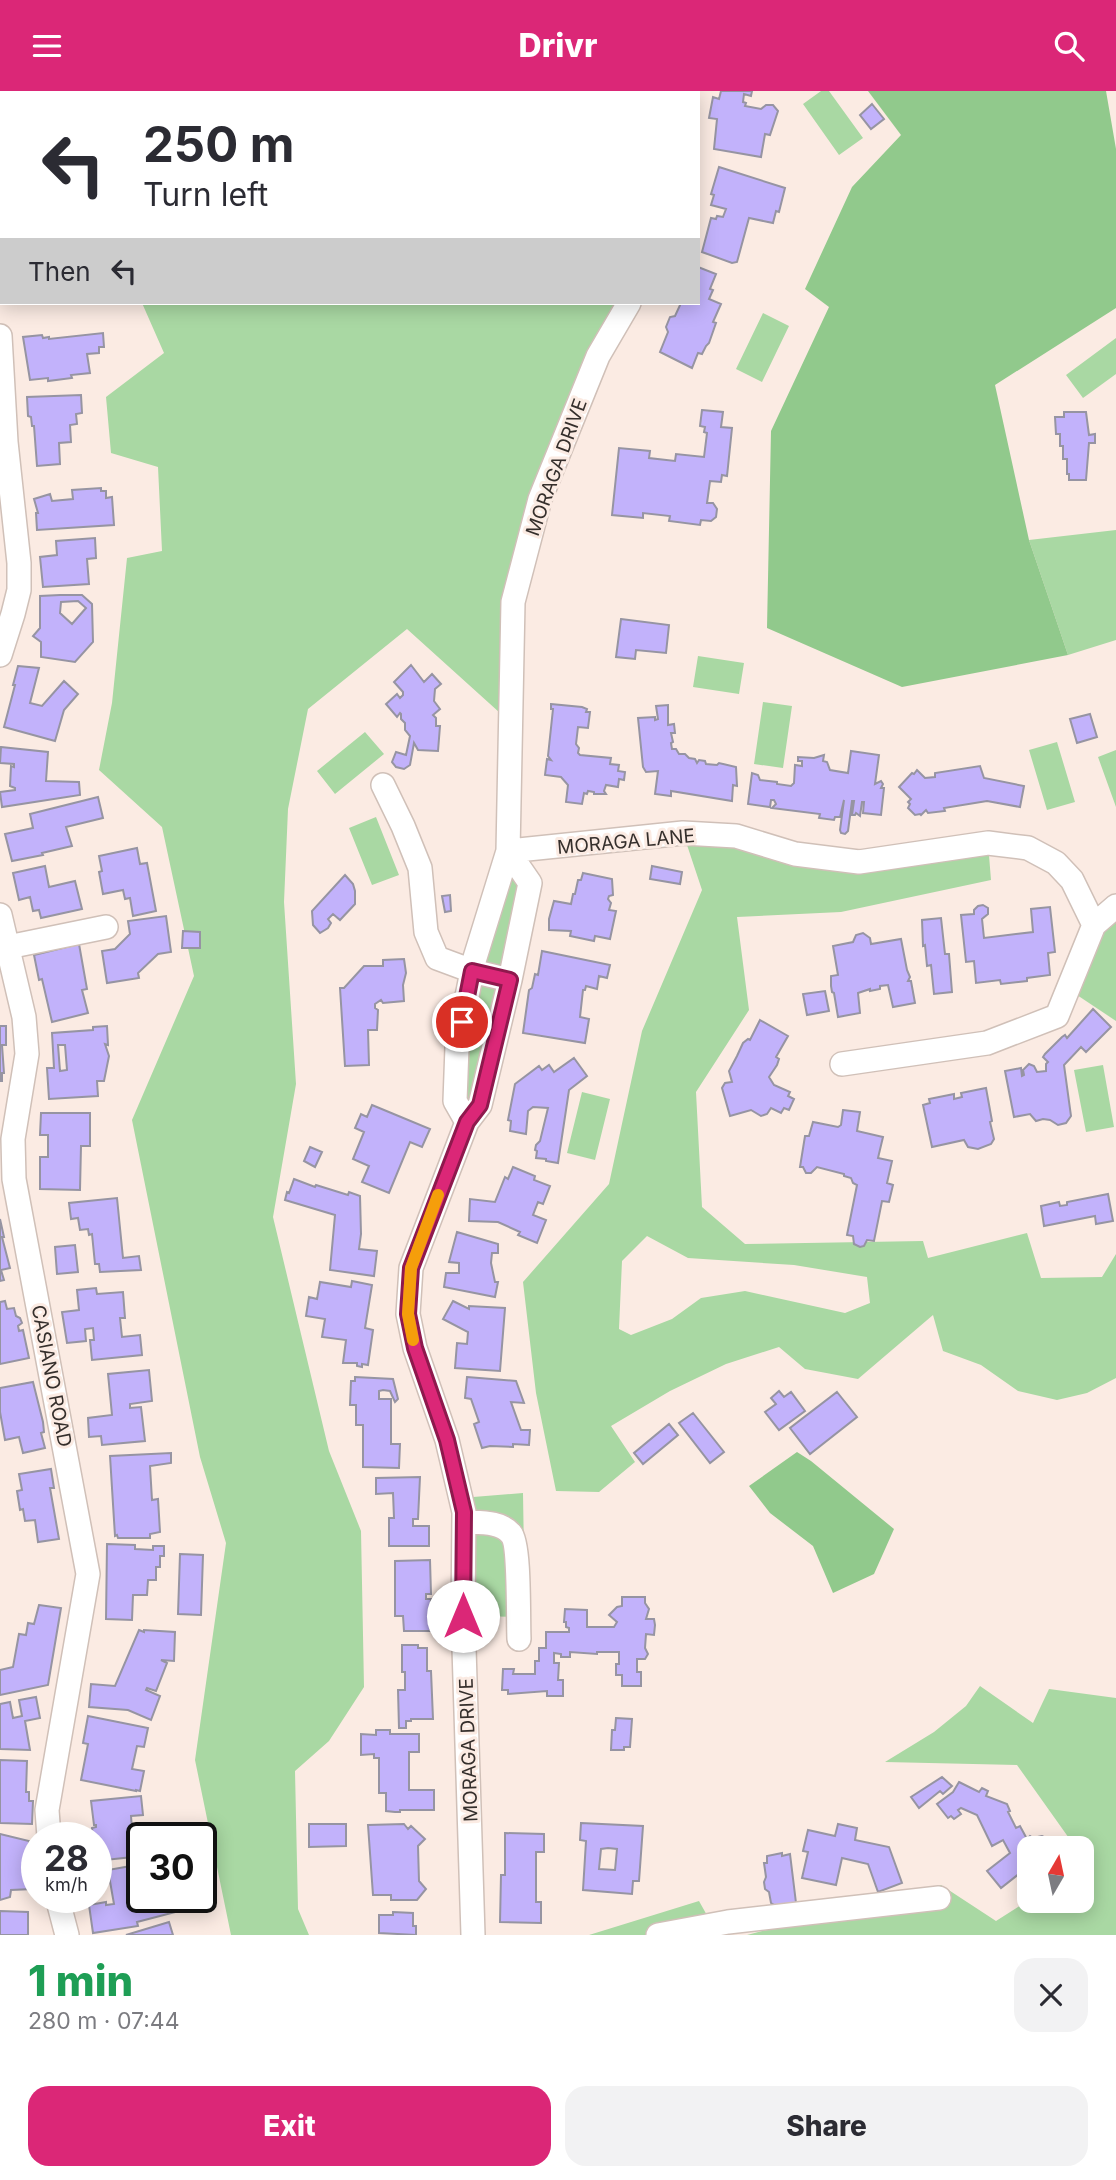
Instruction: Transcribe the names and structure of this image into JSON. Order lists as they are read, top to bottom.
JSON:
{
  "streets": {
    "street": ["MORAGA DRIVE", "MORAGA LANE", "CASIANO ROAD"]
  },
  "crossings": [
    ["MORAGA DRIVE", "MORAGA LANE"]
  ],
  "north": "top",
  "page": {
    "header": "Drivr",
    "turn": ["250 m", "Turn left"],
    "then": "Then",
    "speed": "28 km/h",
    "limit": "30",
    "heading": ["1 min", "280 m · 07:44"],
    "buttons": ["Exit", "Share"]
  }
}
